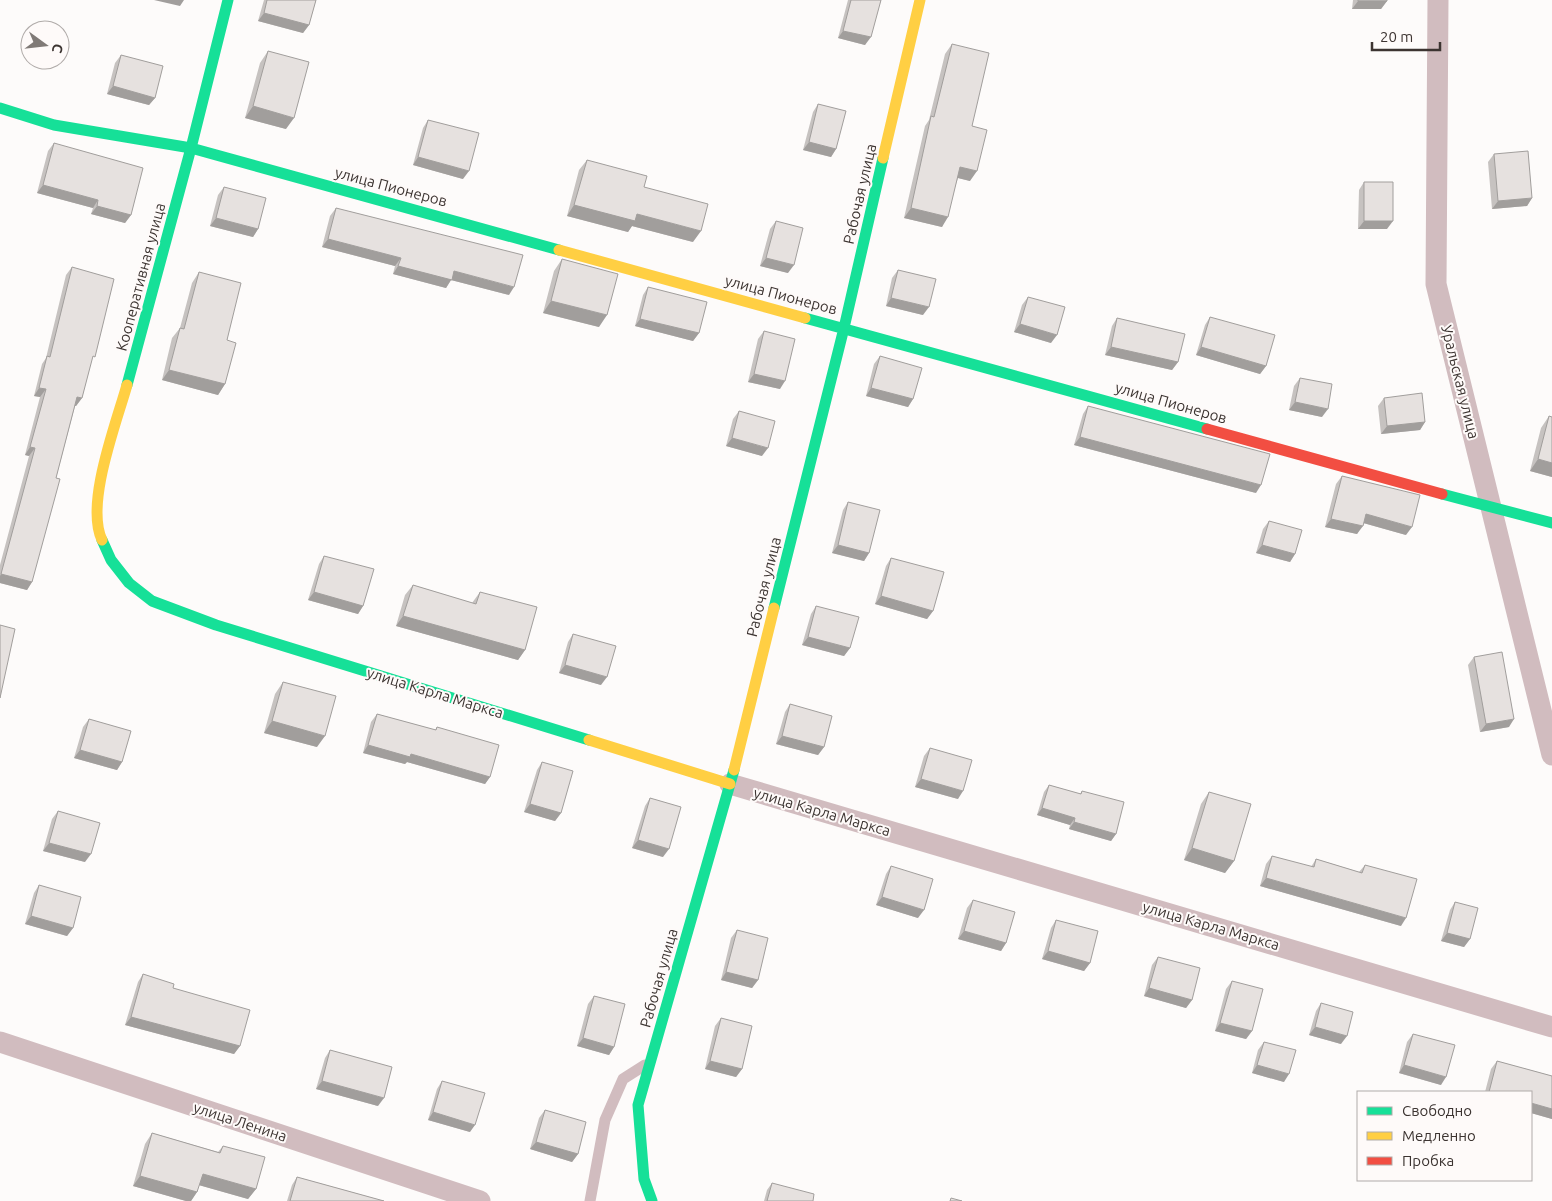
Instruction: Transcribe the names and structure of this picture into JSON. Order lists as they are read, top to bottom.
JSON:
{
  "streets": {
    "street": [
      "улица Пионеров",
      "Рабочая улица",
      "Кооперативная улица",
      "Уральская улица",
      "улица Карла Маркса",
      "улица Ленина"
    ]
  },
  "crossings": [
    ["улица Пионеров", "Рабочая улица"],
    ["улица Пионеров", "Кооперативная улица"],
    ["улица Пионеров", "Уральская улица"],
    ["Рабочая улица", "улица Карла Маркса"],
    ["Кооперативная улица", "улица Карла Маркса"]
  ],
  "legend": ["Свободно", "Медленно", "Пробка"],
  "scale_bar": "20 m",
  "north": "right"
}
